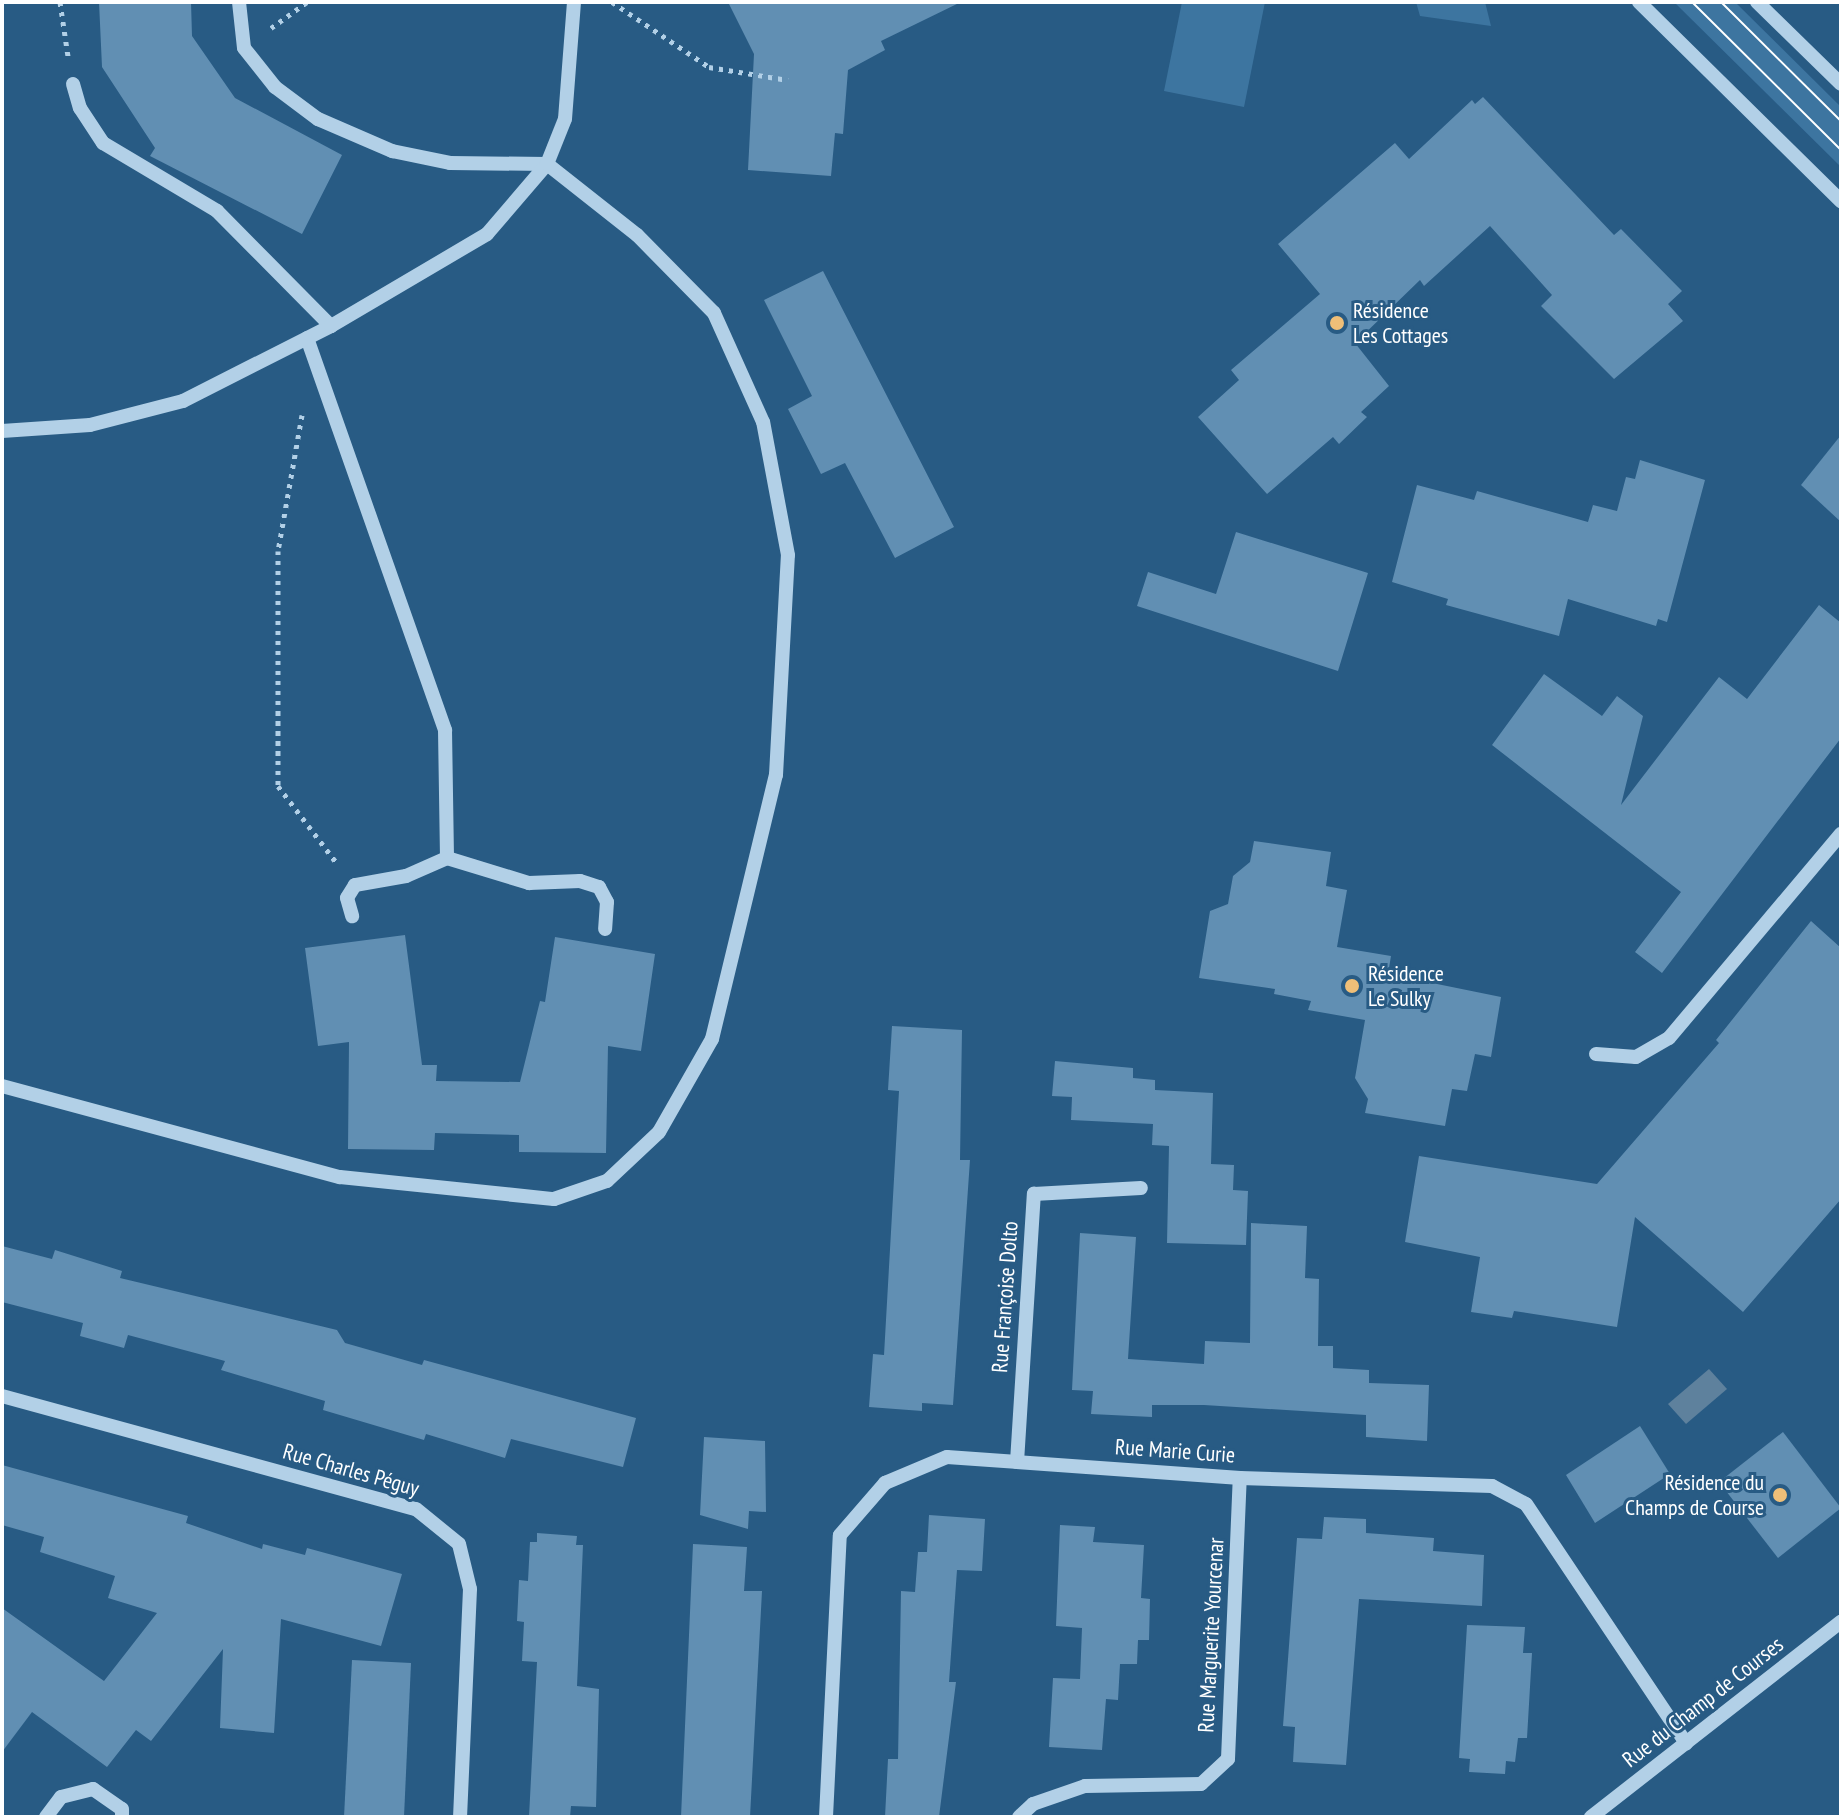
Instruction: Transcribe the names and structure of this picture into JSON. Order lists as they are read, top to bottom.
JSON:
{
  "streets": {
    "street": [
      "Rue Françoise Dolto",
      "Rue Marie Curie",
      "Rue Charles Péguy",
      "Rue Marguerite Yourcenar",
      "Rue du Champ de Courses"
    ]
  },
  "crossings": [
    ["Rue Françoise Dolto", "Rue Marie Curie"],
    ["Rue Marie Curie", "Rue Marguerite Yourcenar"],
    ["Rue Marie Curie", "Rue du Champ de Courses"]
  ],
  "places": ["Résidence Les Cottages", "Résidence Le Sulky", "Résidence du Champs de Course"]
}
